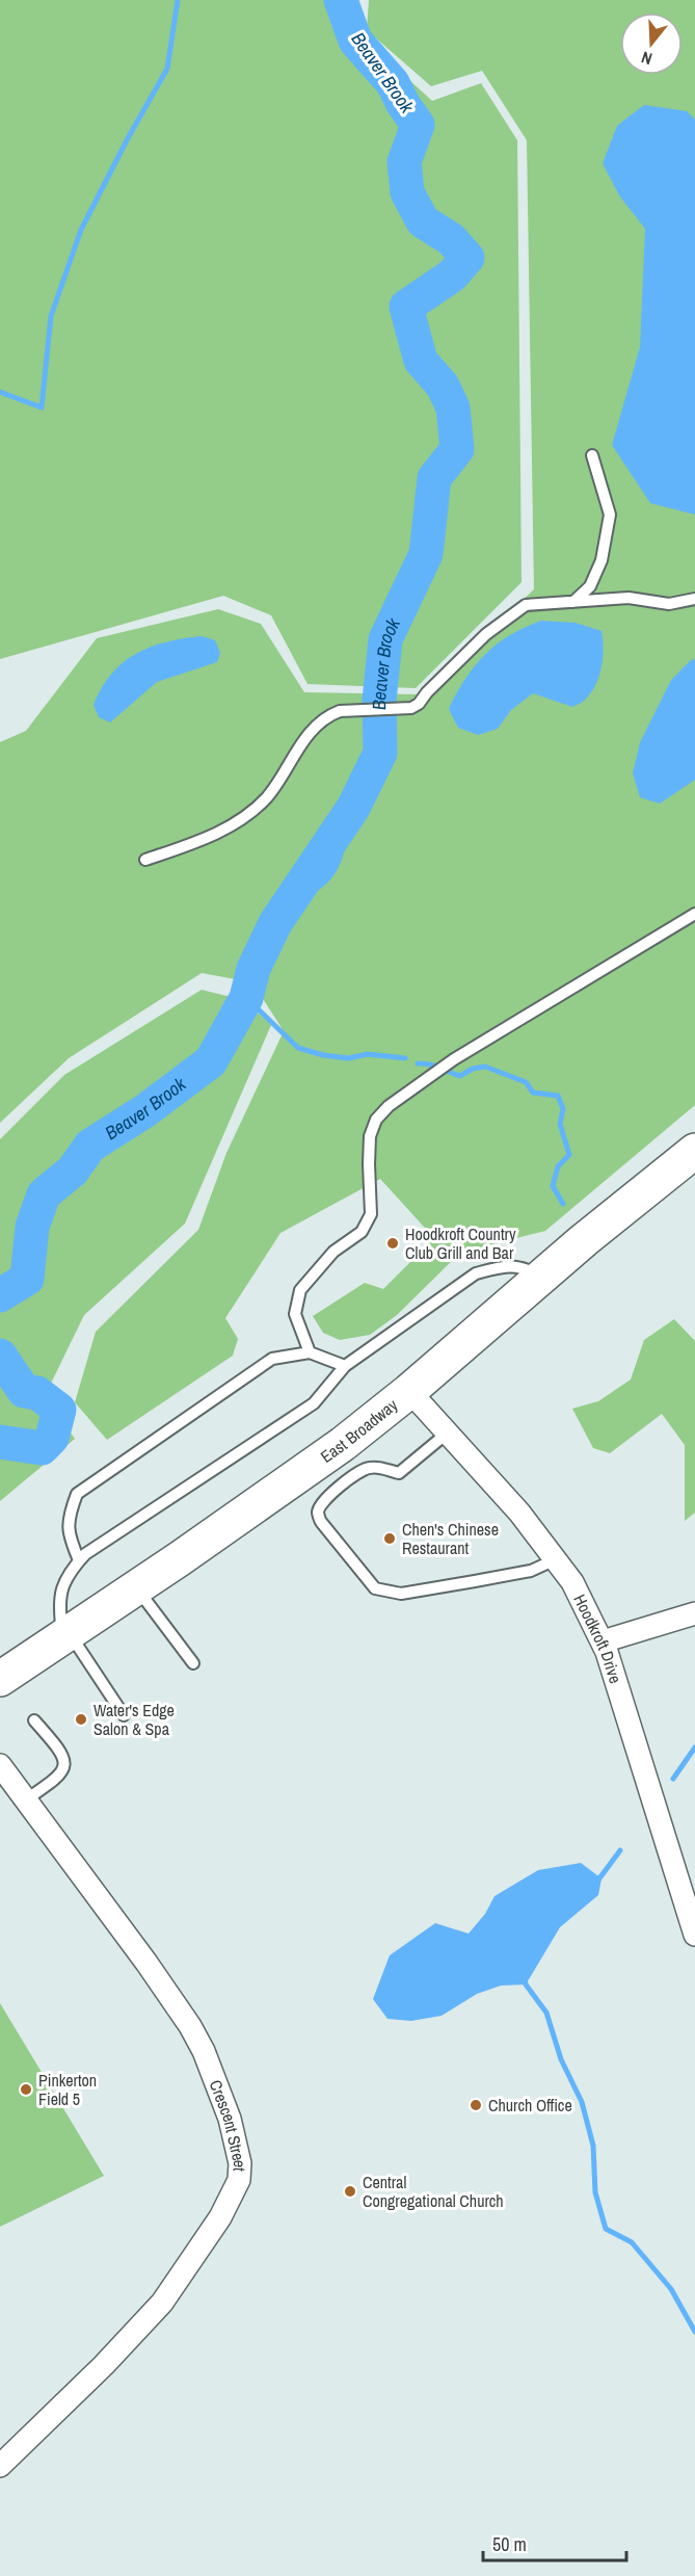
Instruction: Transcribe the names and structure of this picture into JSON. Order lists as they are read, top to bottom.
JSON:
{
  "streets": {
    "main road": ["East Broadway"],
    "street": ["Hoodkroft Drive", "Crescent Street"]
  },
  "crossings": [
    ["East Broadway", "Hoodkroft Drive"]
  ],
  "water": ["Beaver Brook"],
  "places": [
    "Hoodkroft Country Club Grill and Bar",
    "Chen's Chinese Restaurant",
    "Water's Edge Salon & Spa",
    "Pinkerton Field 5",
    "Church Office",
    "Central Congregational Church"
  ],
  "scale_bar": "50 m",
  "north": "bottom"
}
